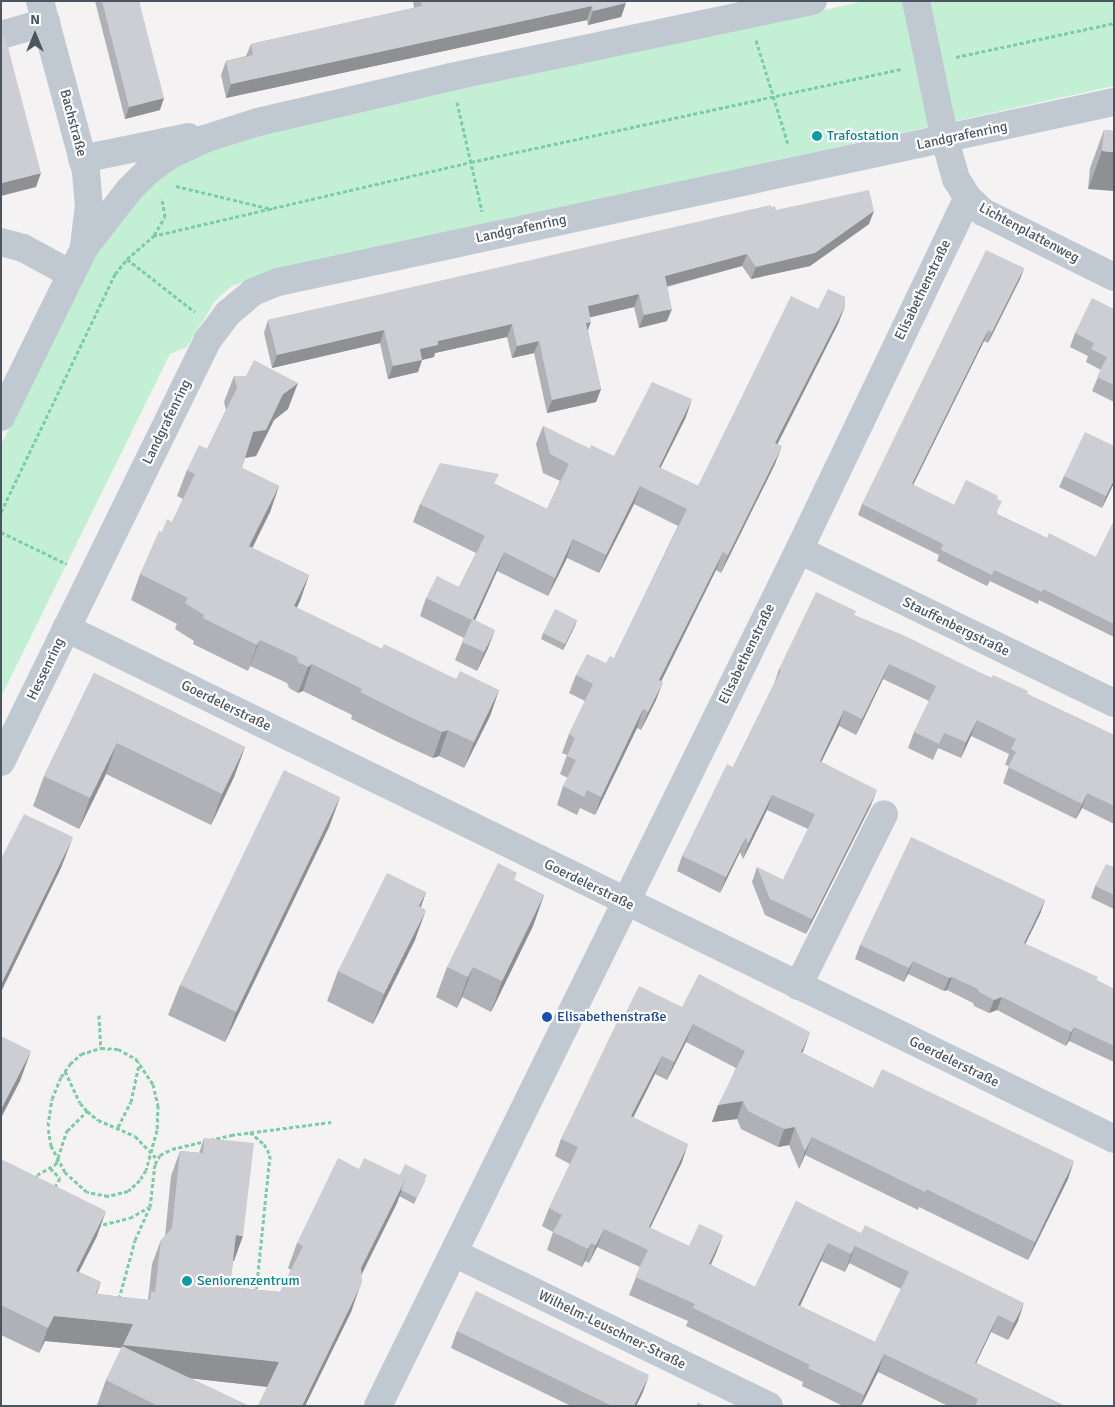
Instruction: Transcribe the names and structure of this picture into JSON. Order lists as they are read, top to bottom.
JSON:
{
  "streets": {
    "street": [
      "Bachstraße",
      "Landgrafenring",
      "Lichtenplattenweg",
      "Elisabethenstraße",
      "Stauffenbergstraße",
      "Hessenring",
      "Goerdelerstraße",
      "Wilhelm-Leuschner-Straße"
    ]
  },
  "crossings": [
    ["Landgrafenring", "Lichtenplattenweg"],
    ["Landgrafenring", "Hessenring"],
    ["Lichtenplattenweg", "Elisabethenstraße"],
    ["Elisabethenstraße", "Stauffenbergstraße"],
    ["Elisabethenstraße", "Goerdelerstraße"],
    ["Elisabethenstraße", "Wilhelm-Leuschner-Straße"],
    ["Hessenring", "Goerdelerstraße"]
  ],
  "places": ["Trafostation", "Elisabethenstraße", "Seniorenzentrum"],
  "north": "top"
}
